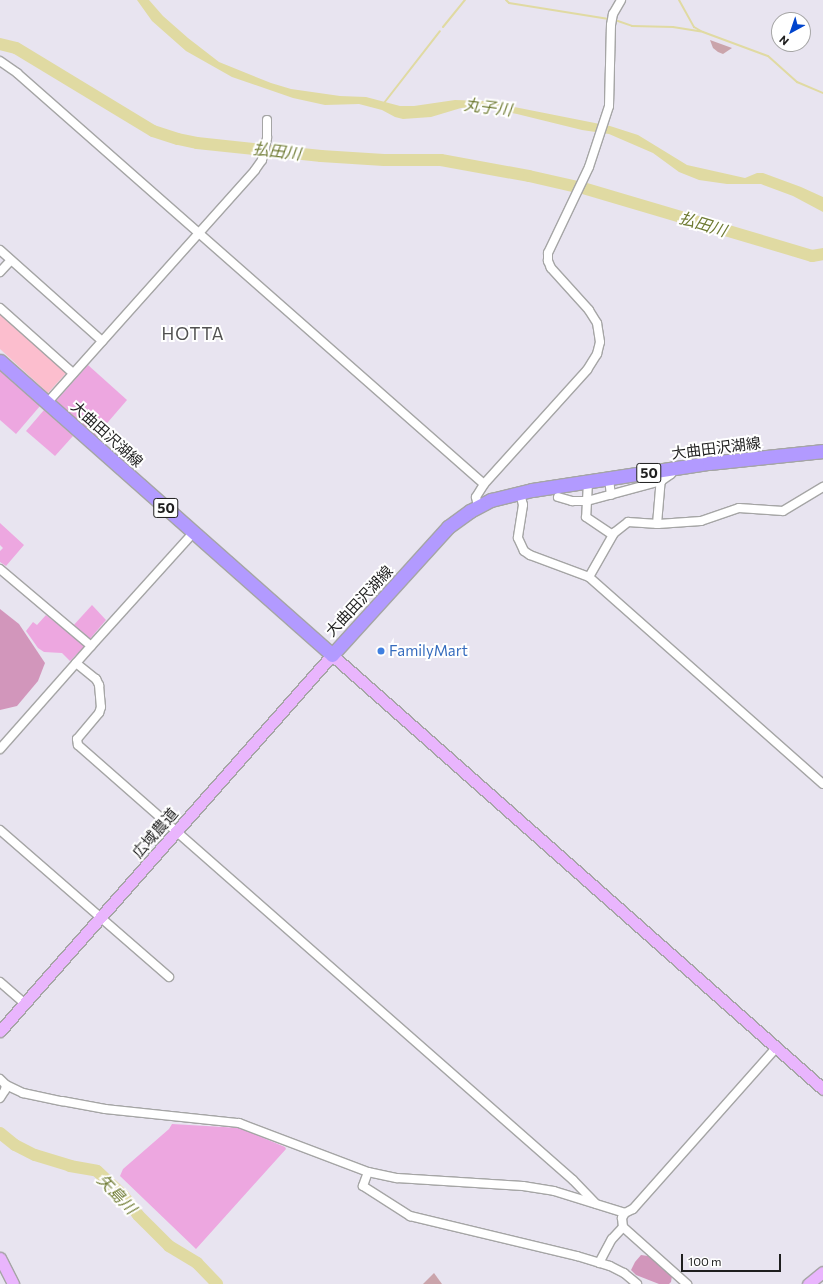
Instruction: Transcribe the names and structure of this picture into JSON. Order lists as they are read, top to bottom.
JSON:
{
  "streets": {
    "main road": ["大曲田沢湖線", "50"],
    "street": ["広域農道"]
  },
  "crossings": [
    ["大曲田沢湖線", "広域農道"]
  ],
  "districts": ["HOTTA"],
  "water": ["丸子川", "払田川", "矢島川"],
  "places": ["FamilyMart"],
  "scale_bar": "100 m",
  "north": "bottom left"
}
